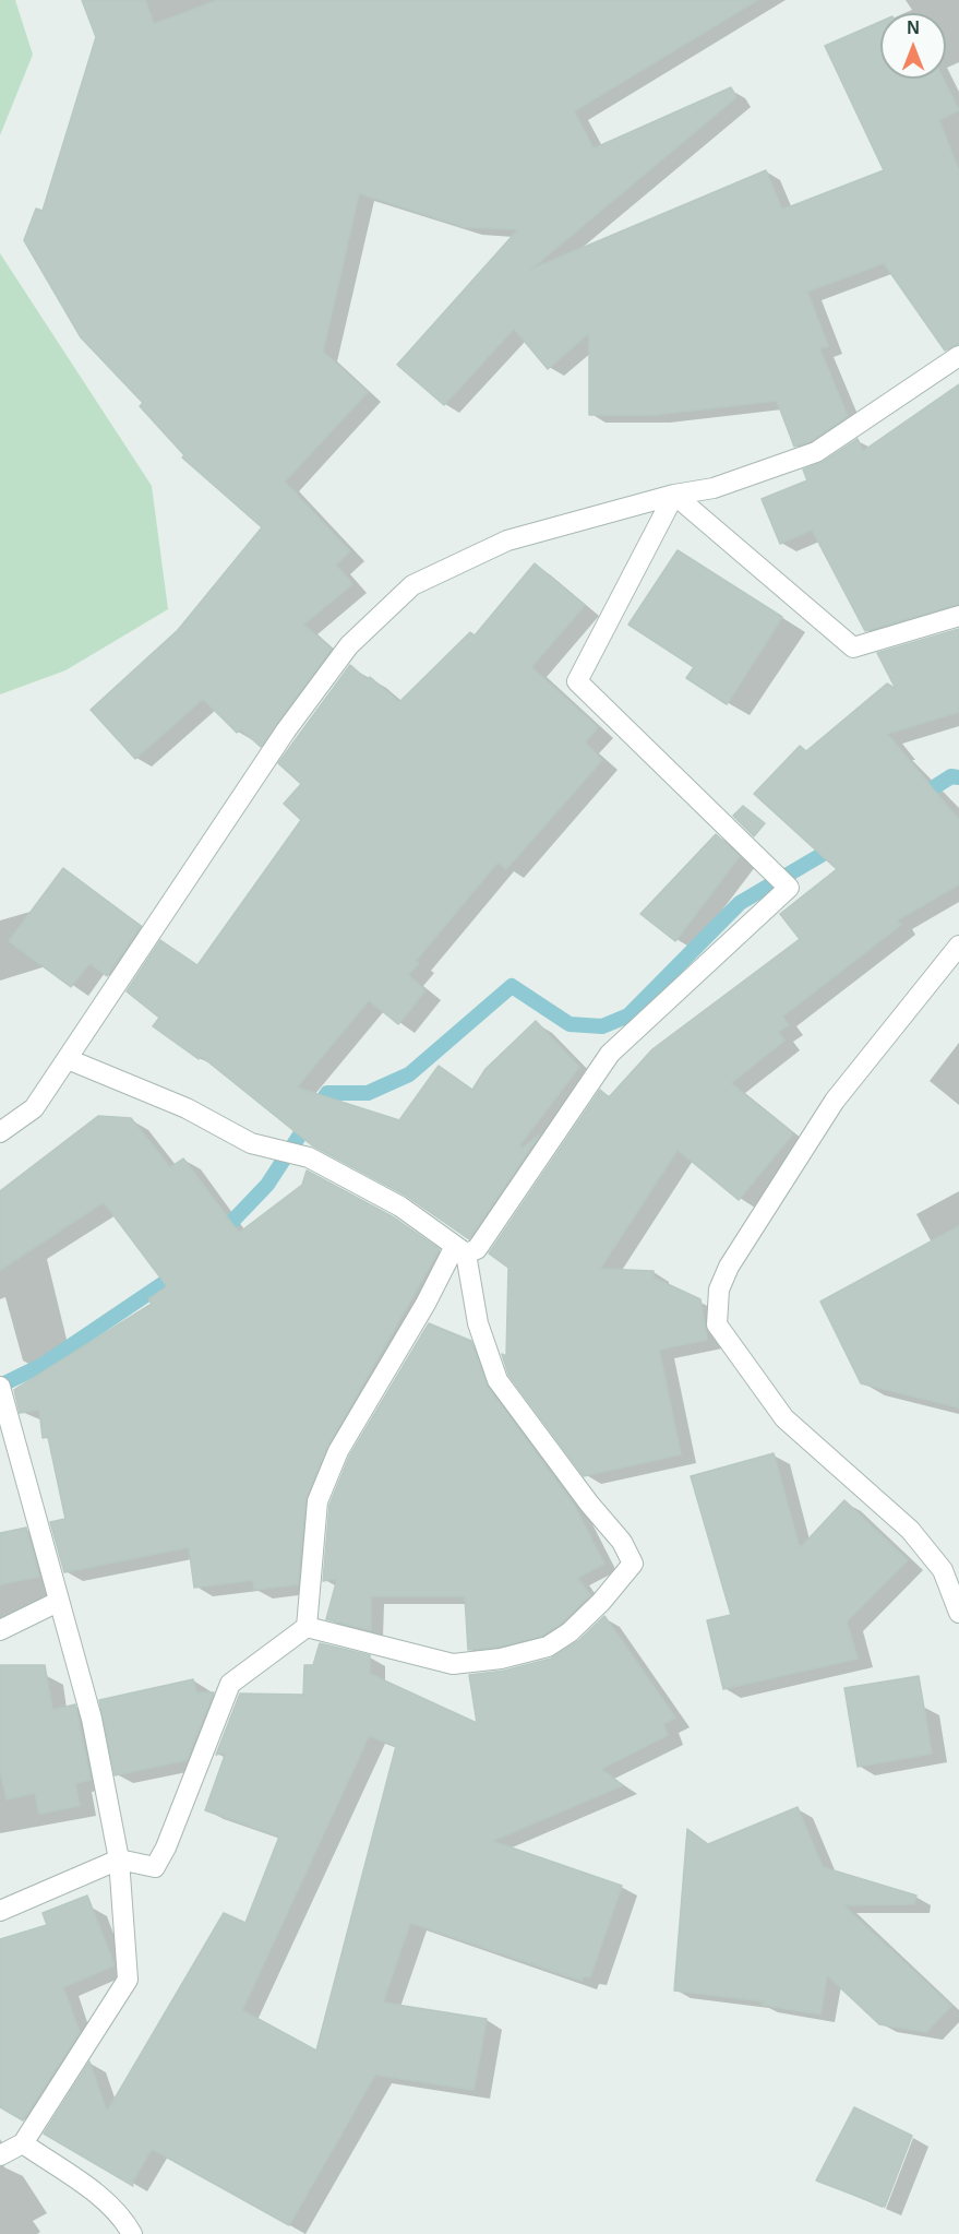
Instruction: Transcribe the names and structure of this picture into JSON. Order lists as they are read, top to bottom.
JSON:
{
  "north": "top"
}
